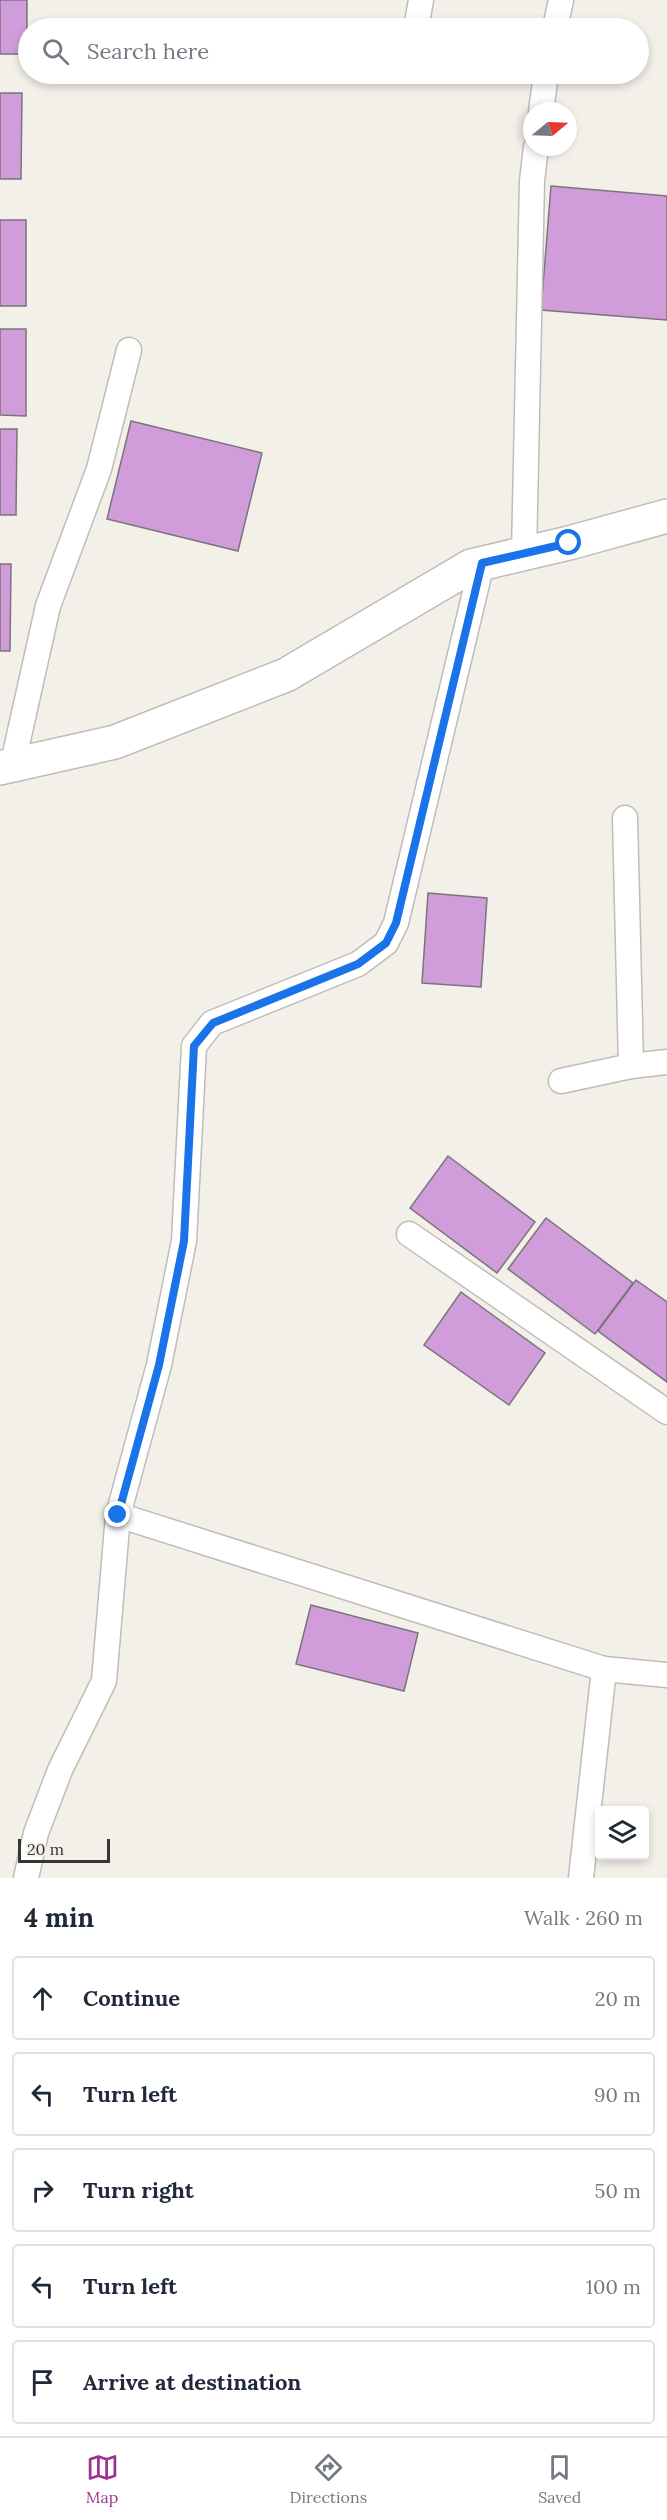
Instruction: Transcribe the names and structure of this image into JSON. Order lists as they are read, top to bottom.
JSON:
{
  "scale_bar": "20 m",
  "north": "right",
  "page": {
    "search": "Search here",
    "scale": "20 m",
    "heading": ["4 min", "Walk · 260 m"],
    "list": [
      ["Continue", "20 m"],
      ["Turn left", "90 m"],
      ["Turn right", "50 m"],
      ["Turn left", "100 m"],
      "Arrive at destination"
    ],
    "nav": ["Map", "Directions", "Saved"]
  }
}
